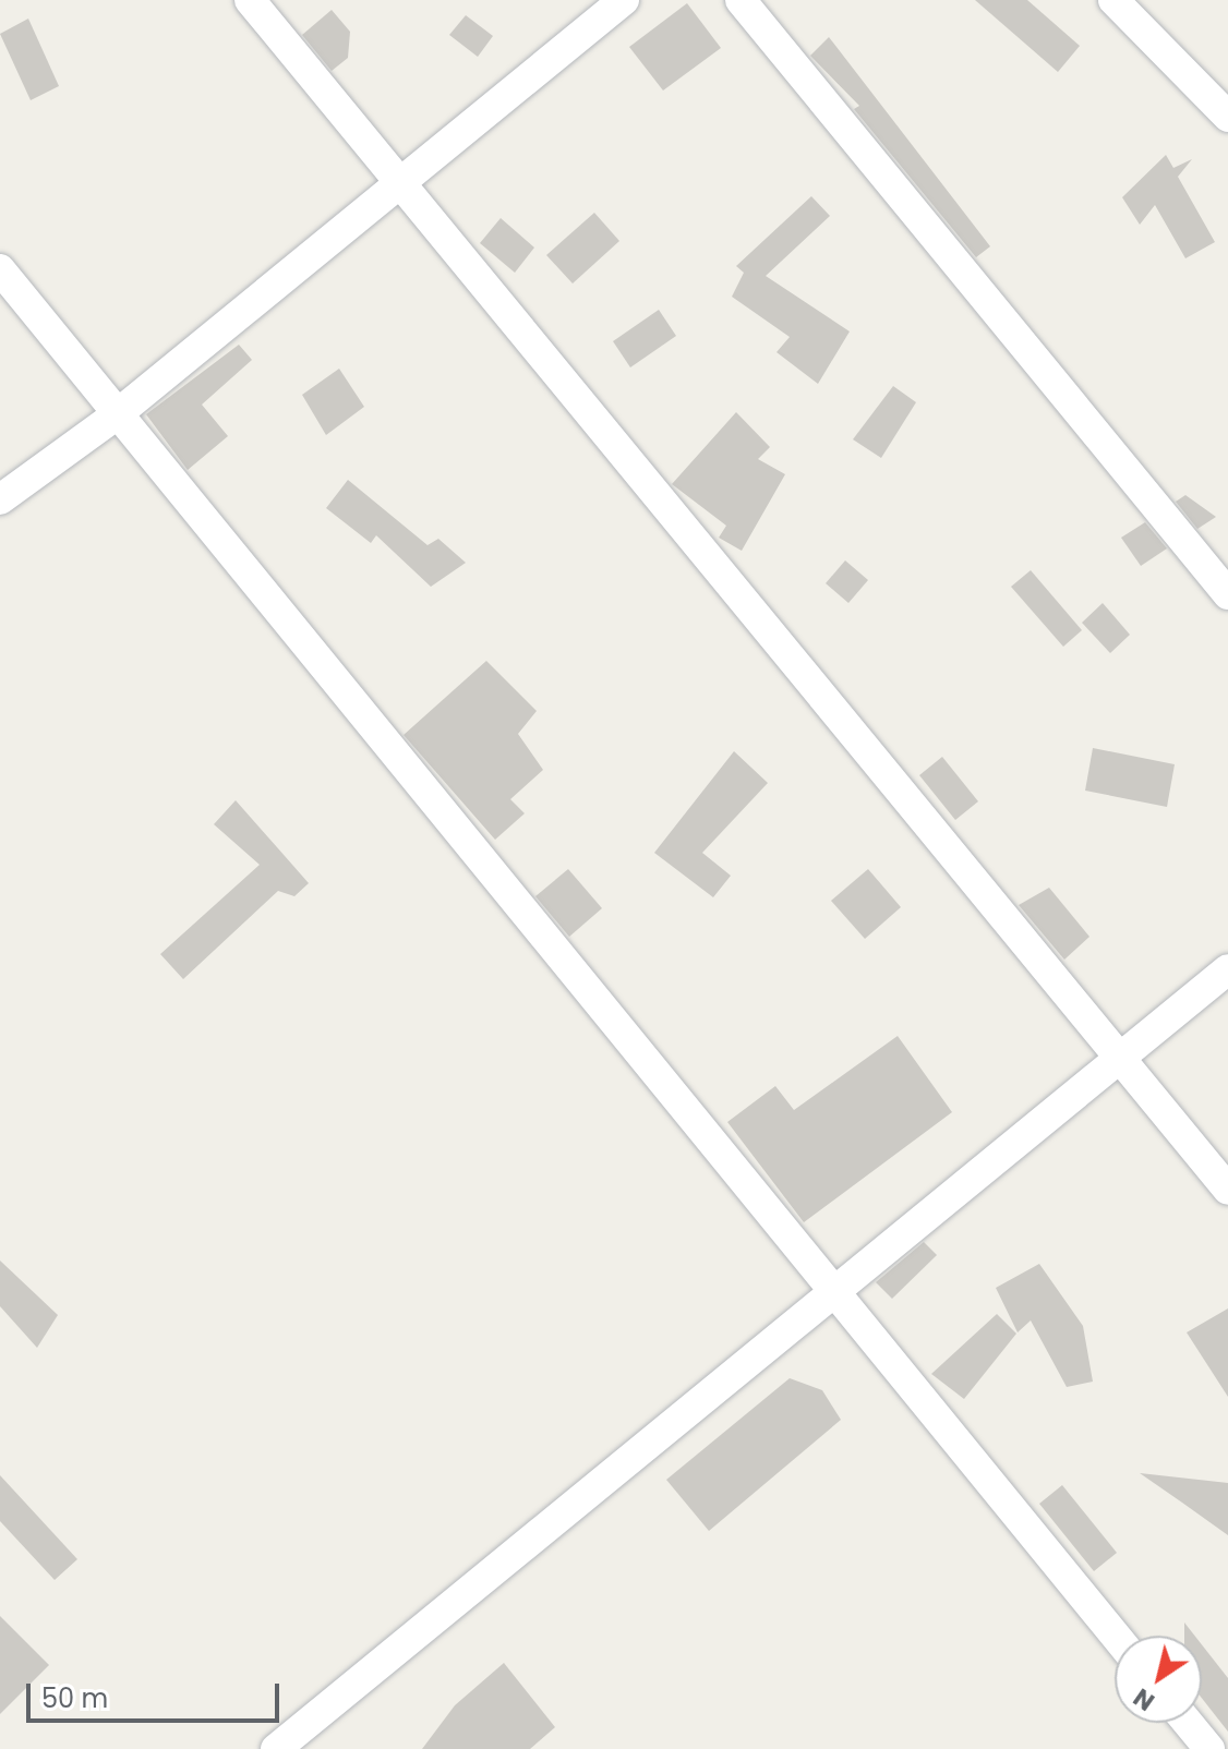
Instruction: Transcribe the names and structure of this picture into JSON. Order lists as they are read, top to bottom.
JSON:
{
  "scale_bar": "50 m",
  "north": "bottom left"
}
